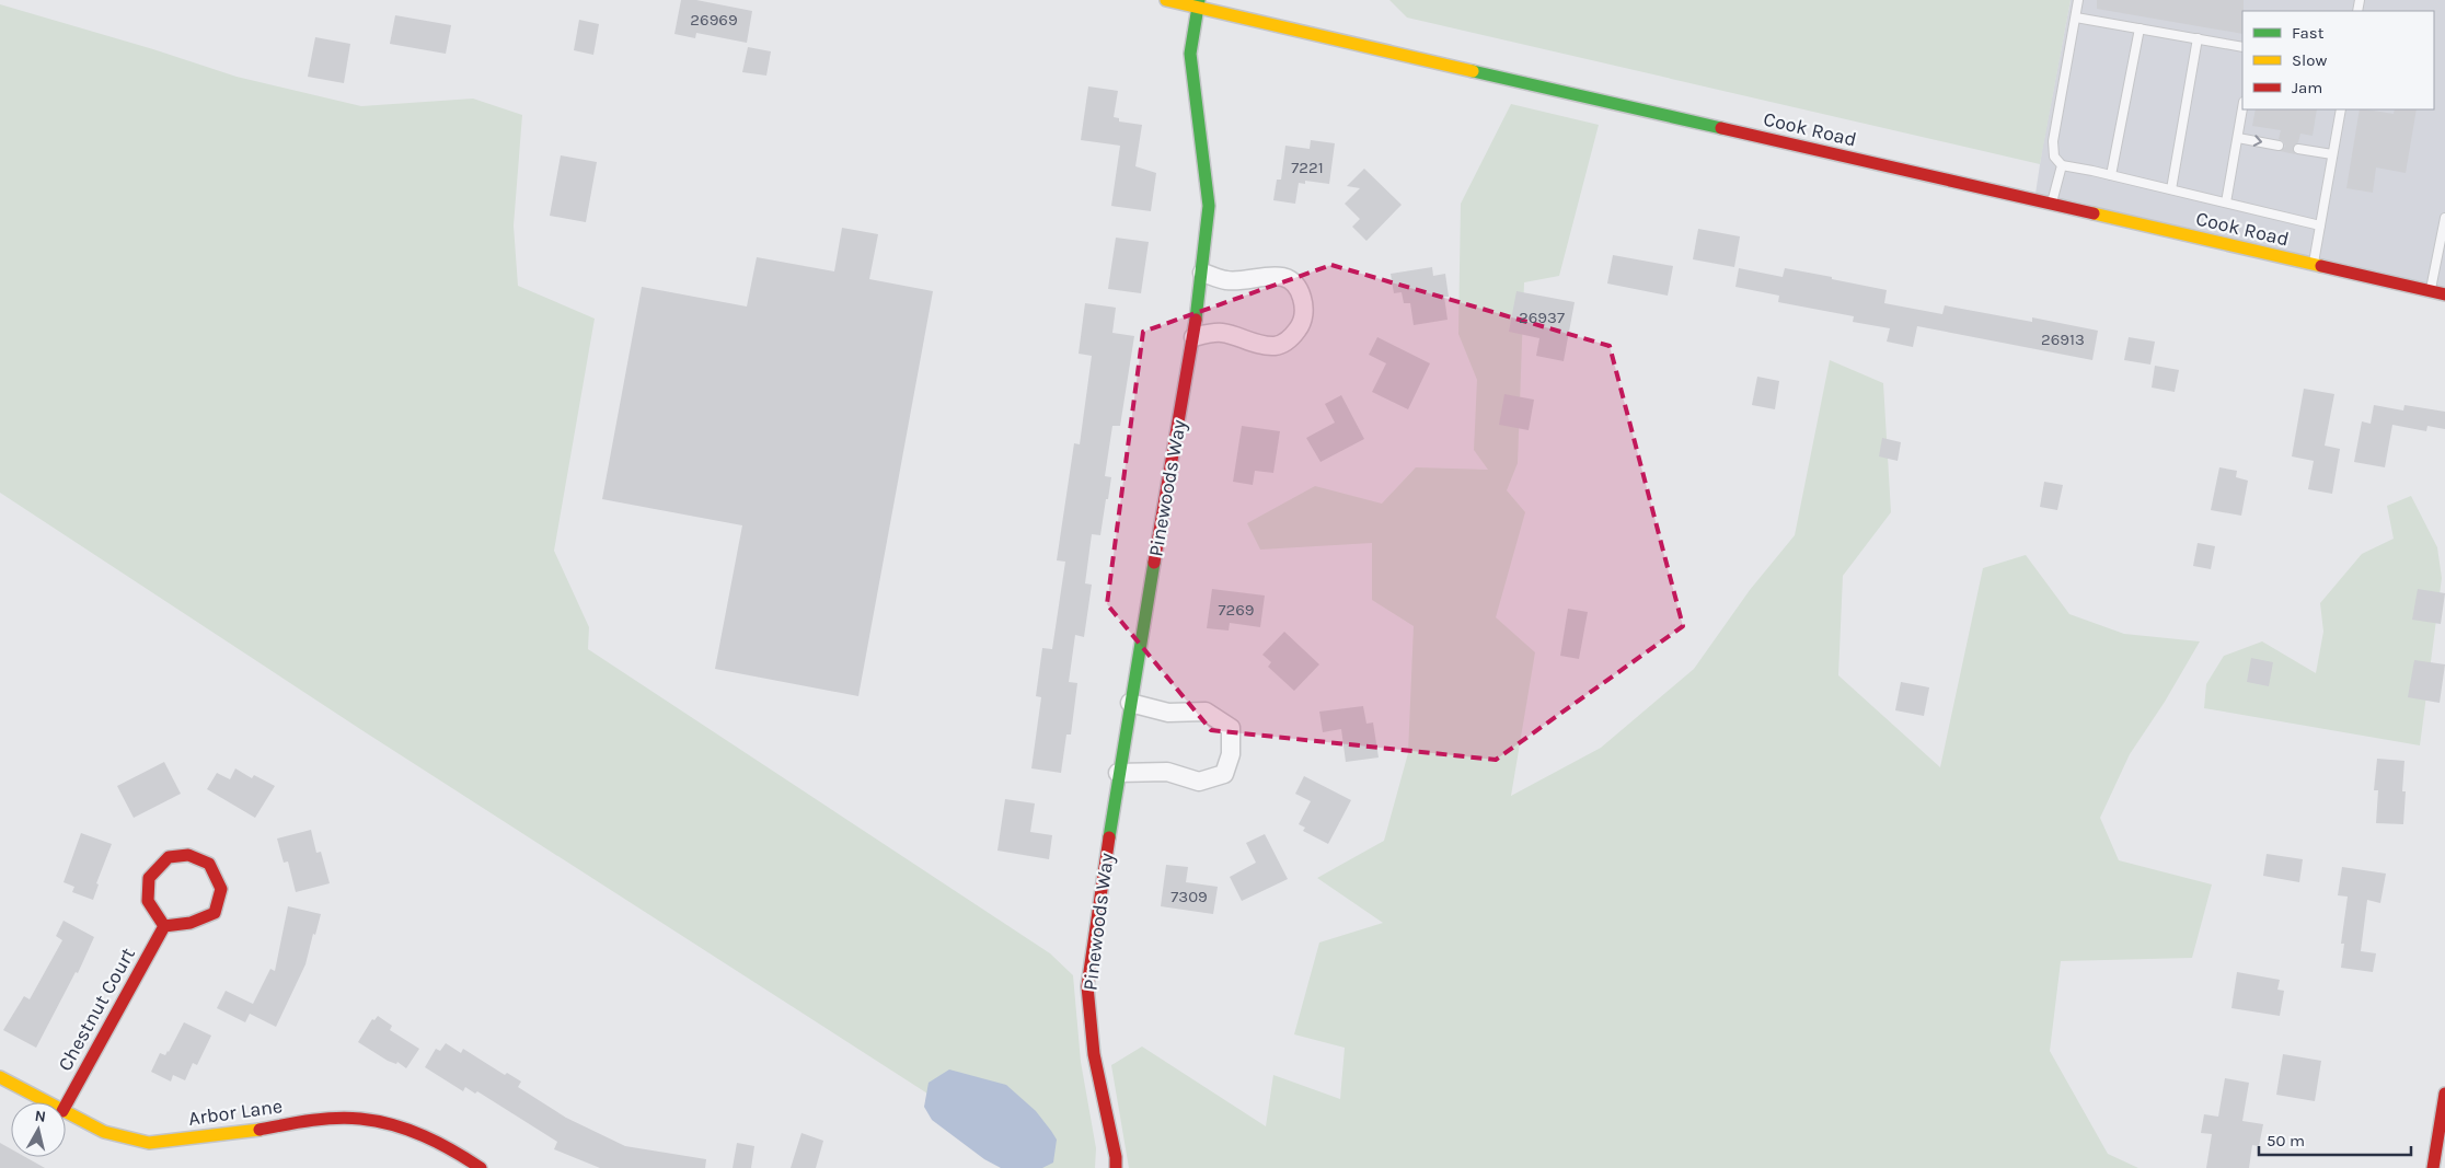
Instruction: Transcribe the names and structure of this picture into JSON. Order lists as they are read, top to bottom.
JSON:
{
  "streets": {
    "street": [
      "Cook Road",
      "Pinewoods Way",
      "Chestnut Court",
      "Arbor Lane"
    ]
  },
  "crossings": [
    ["Cook Road", "Pinewoods Way"]
  ],
  "house_numbers": [
    "26969",
    "7221",
    "26937",
    "26913",
    "7269",
    "7309"
  ],
  "legend": ["Fast", "Slow", "Jam"],
  "scale_bar": "50 m",
  "north": "top"
}
